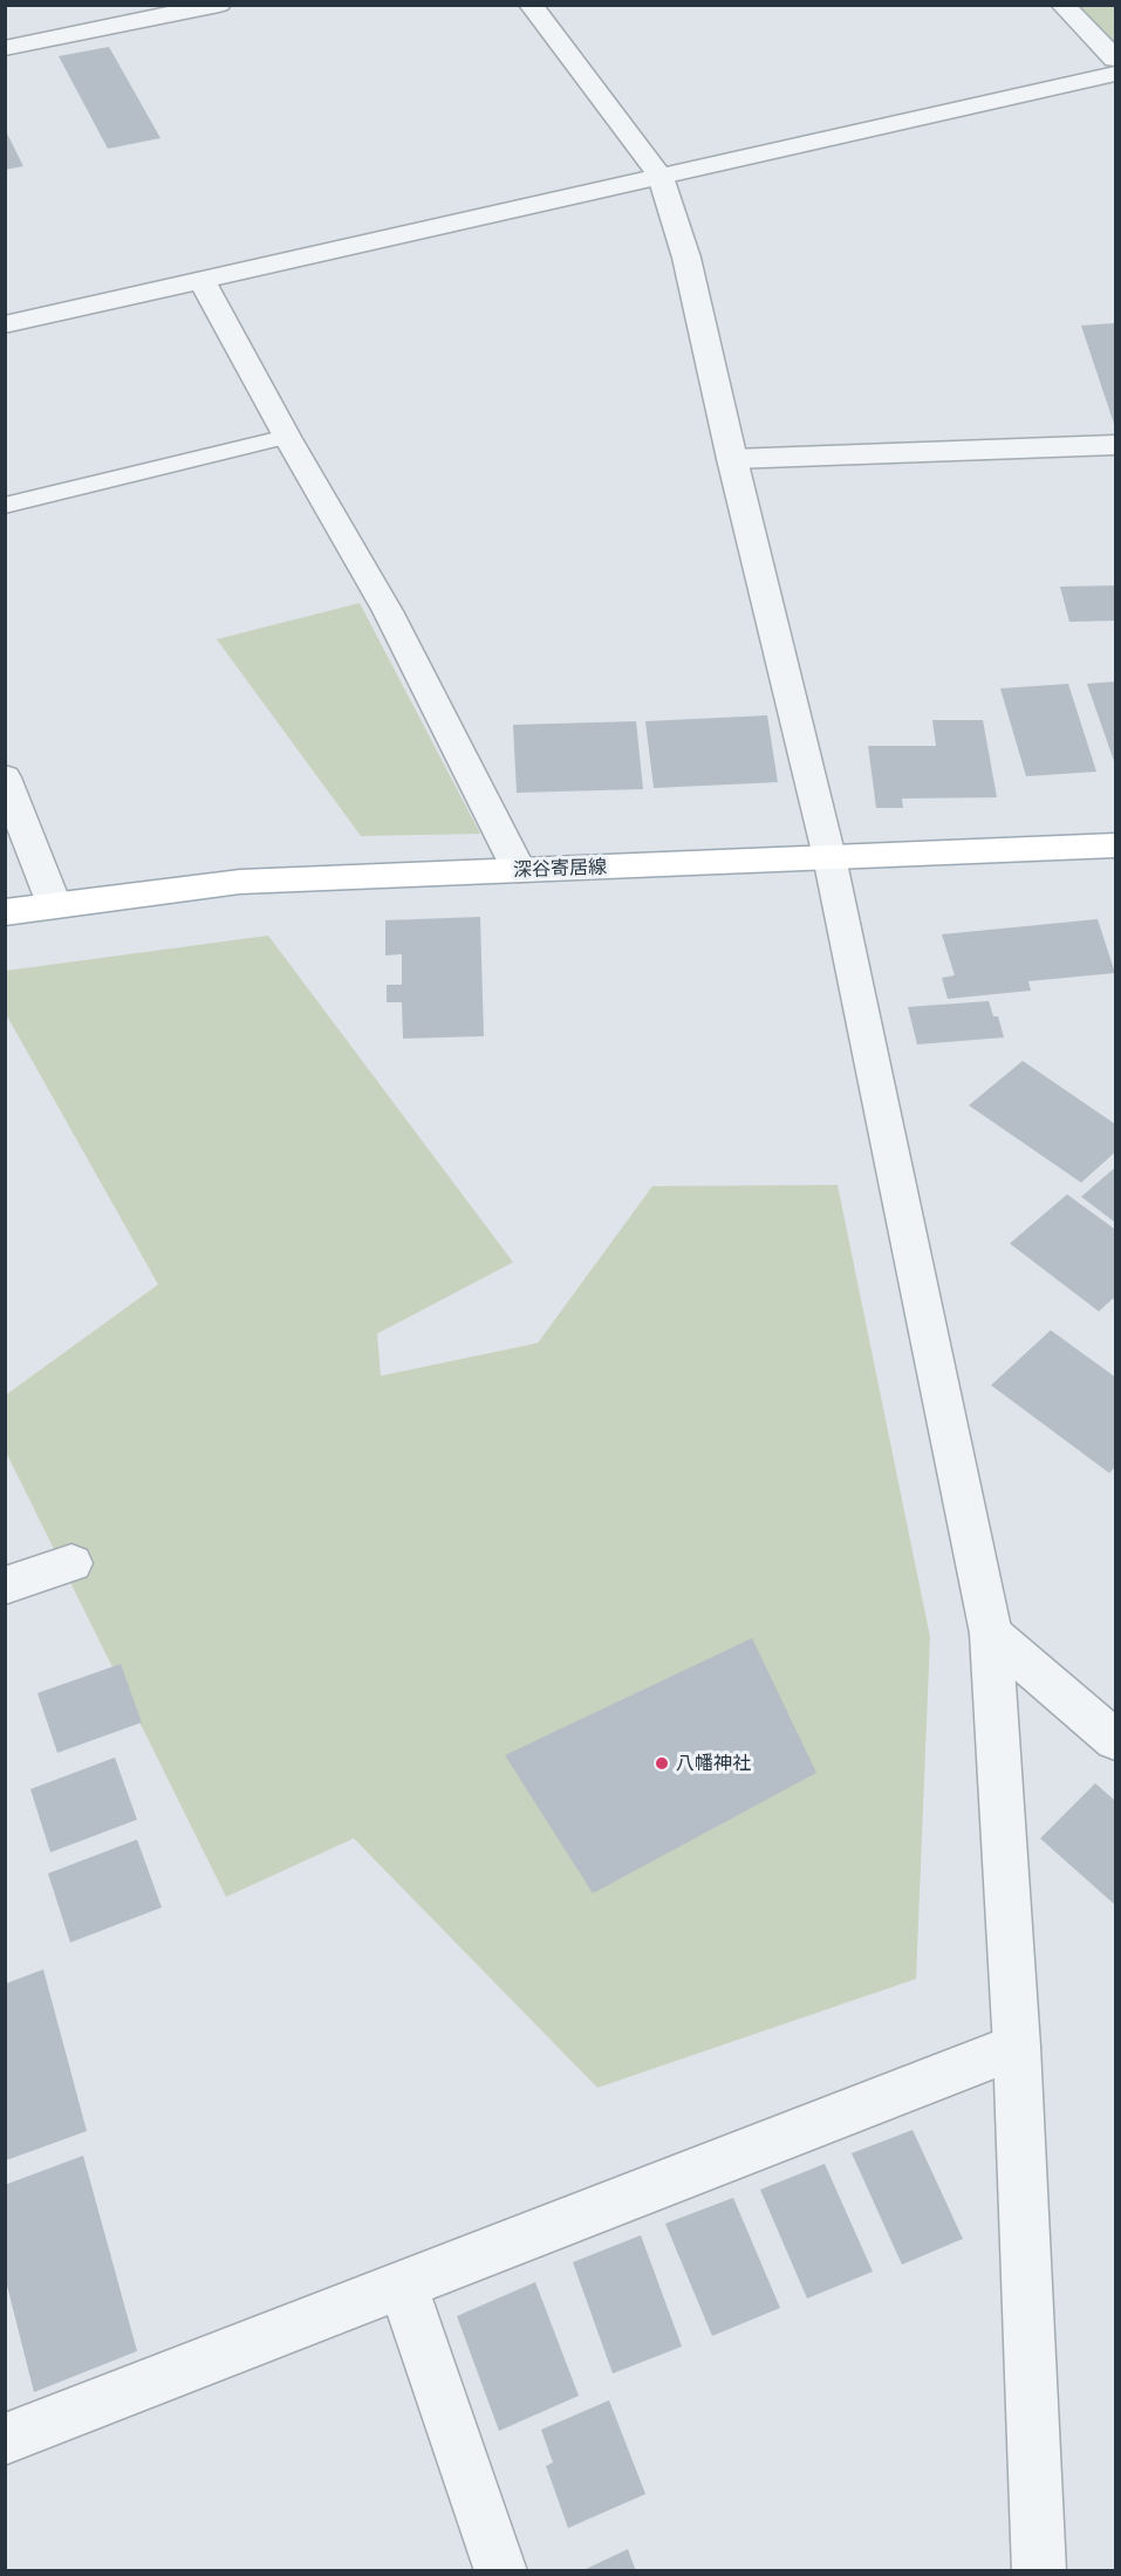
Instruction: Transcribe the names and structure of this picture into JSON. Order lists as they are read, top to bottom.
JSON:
{
  "streets": {
    "main road": ["深谷寄居線"]
  },
  "places": ["八幡神社"]
}
